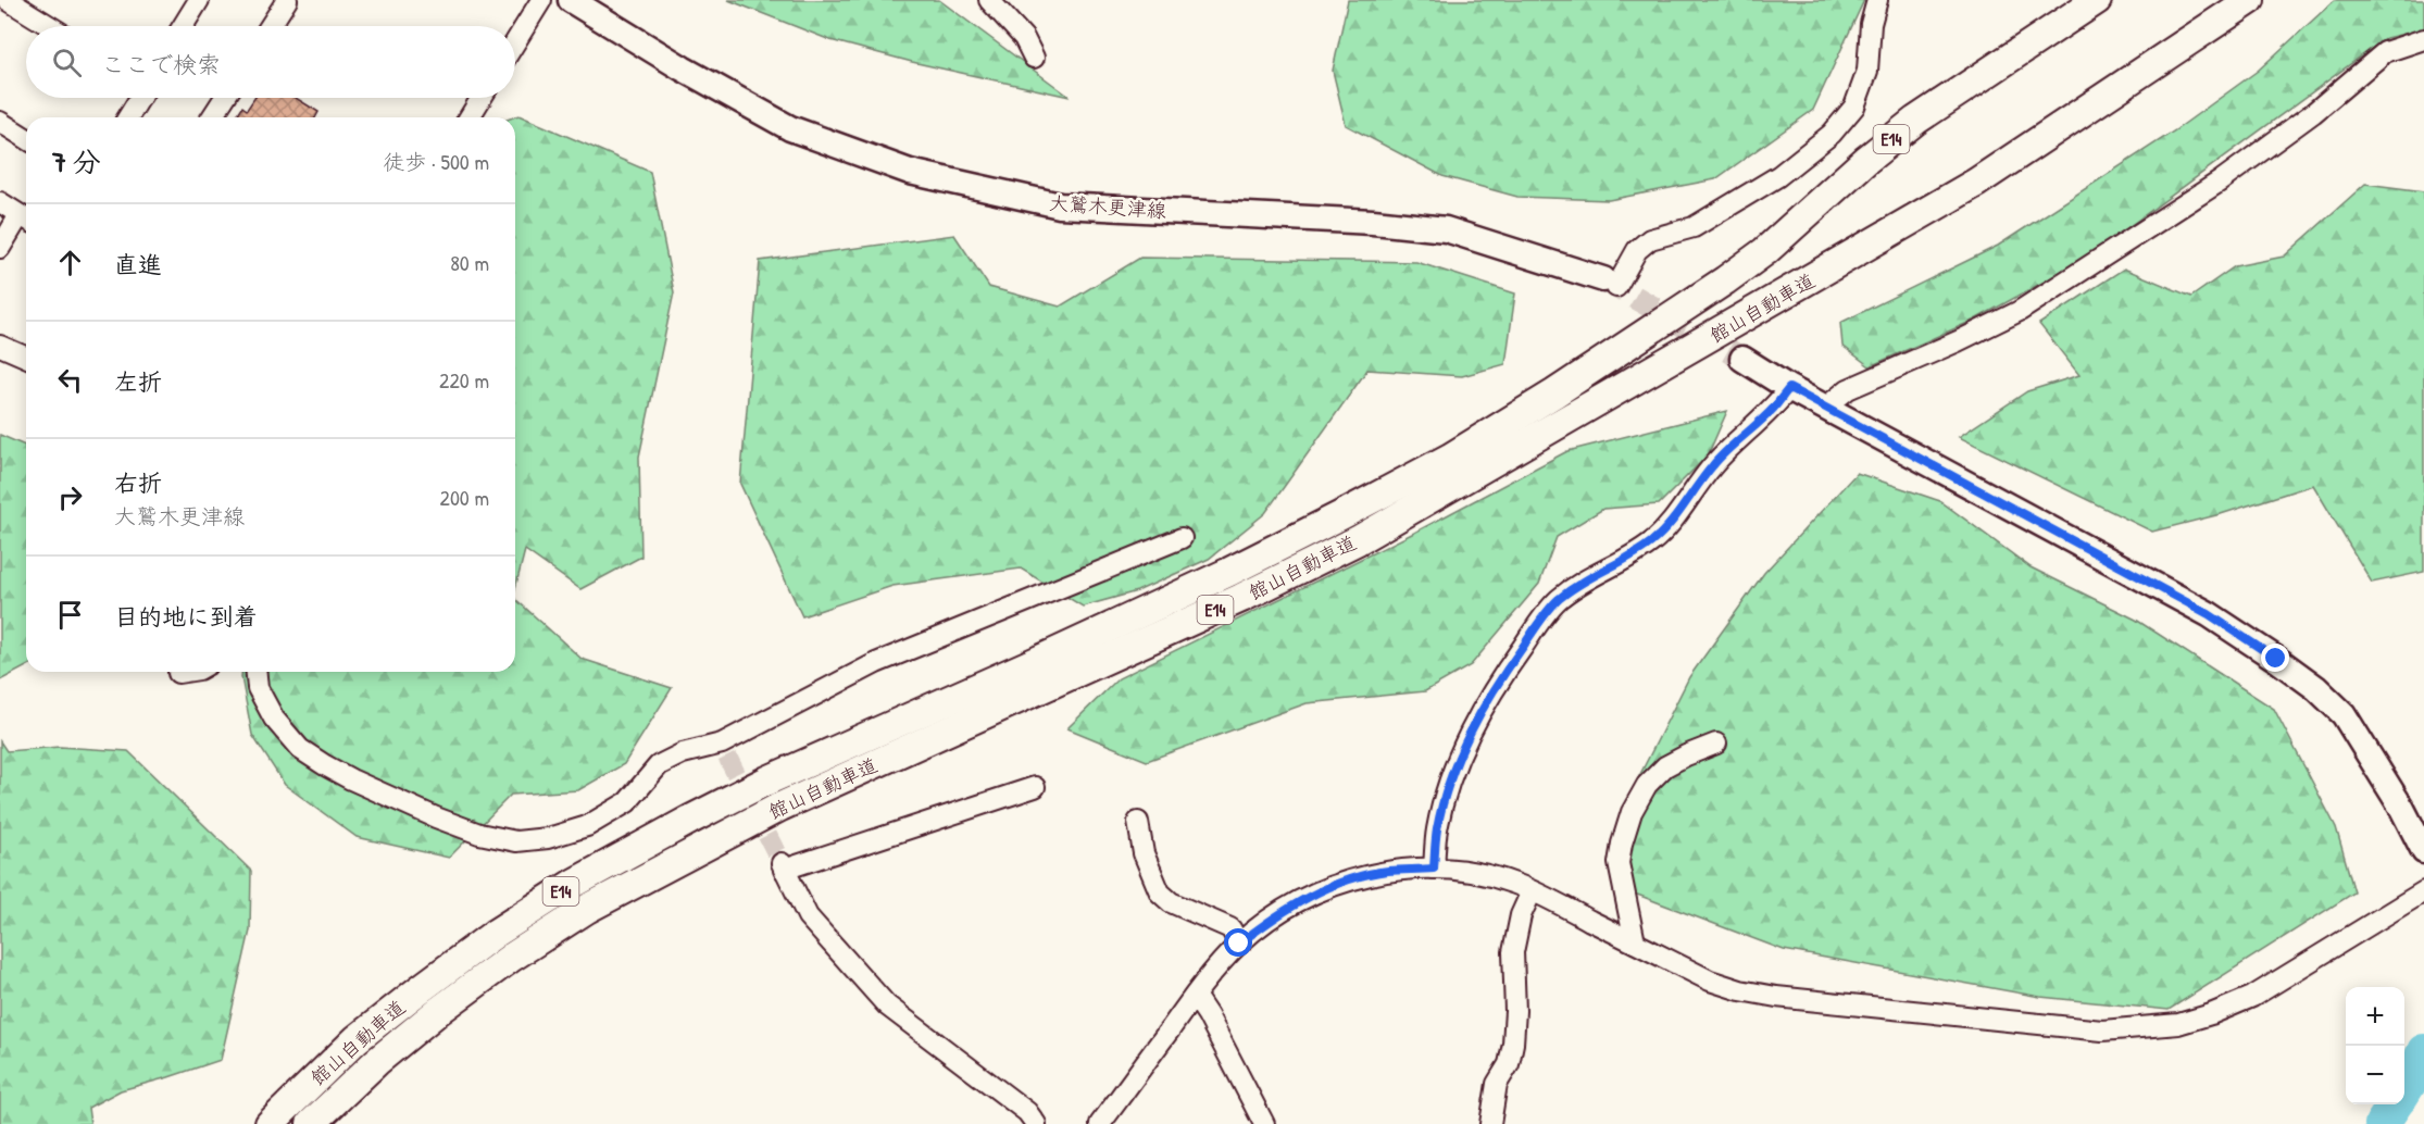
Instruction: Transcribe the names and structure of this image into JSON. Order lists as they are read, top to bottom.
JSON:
{
  "streets": {
    "highway": ["E14", "館山自動車道"],
    "main road": ["大鷲木更津線"]
  },
  "page": {
    "search": "ここで検索",
    "heading": ["7 分", "徒歩 · 500 m"],
    "list": [
      ["直進", "80 m"],
      ["左折", "220 m"],
      ["右折", "大鷲木更津線", "200 m"],
      "目的地に到着"
    ],
    "map_buttons": ["+", "−"]
  }
}
